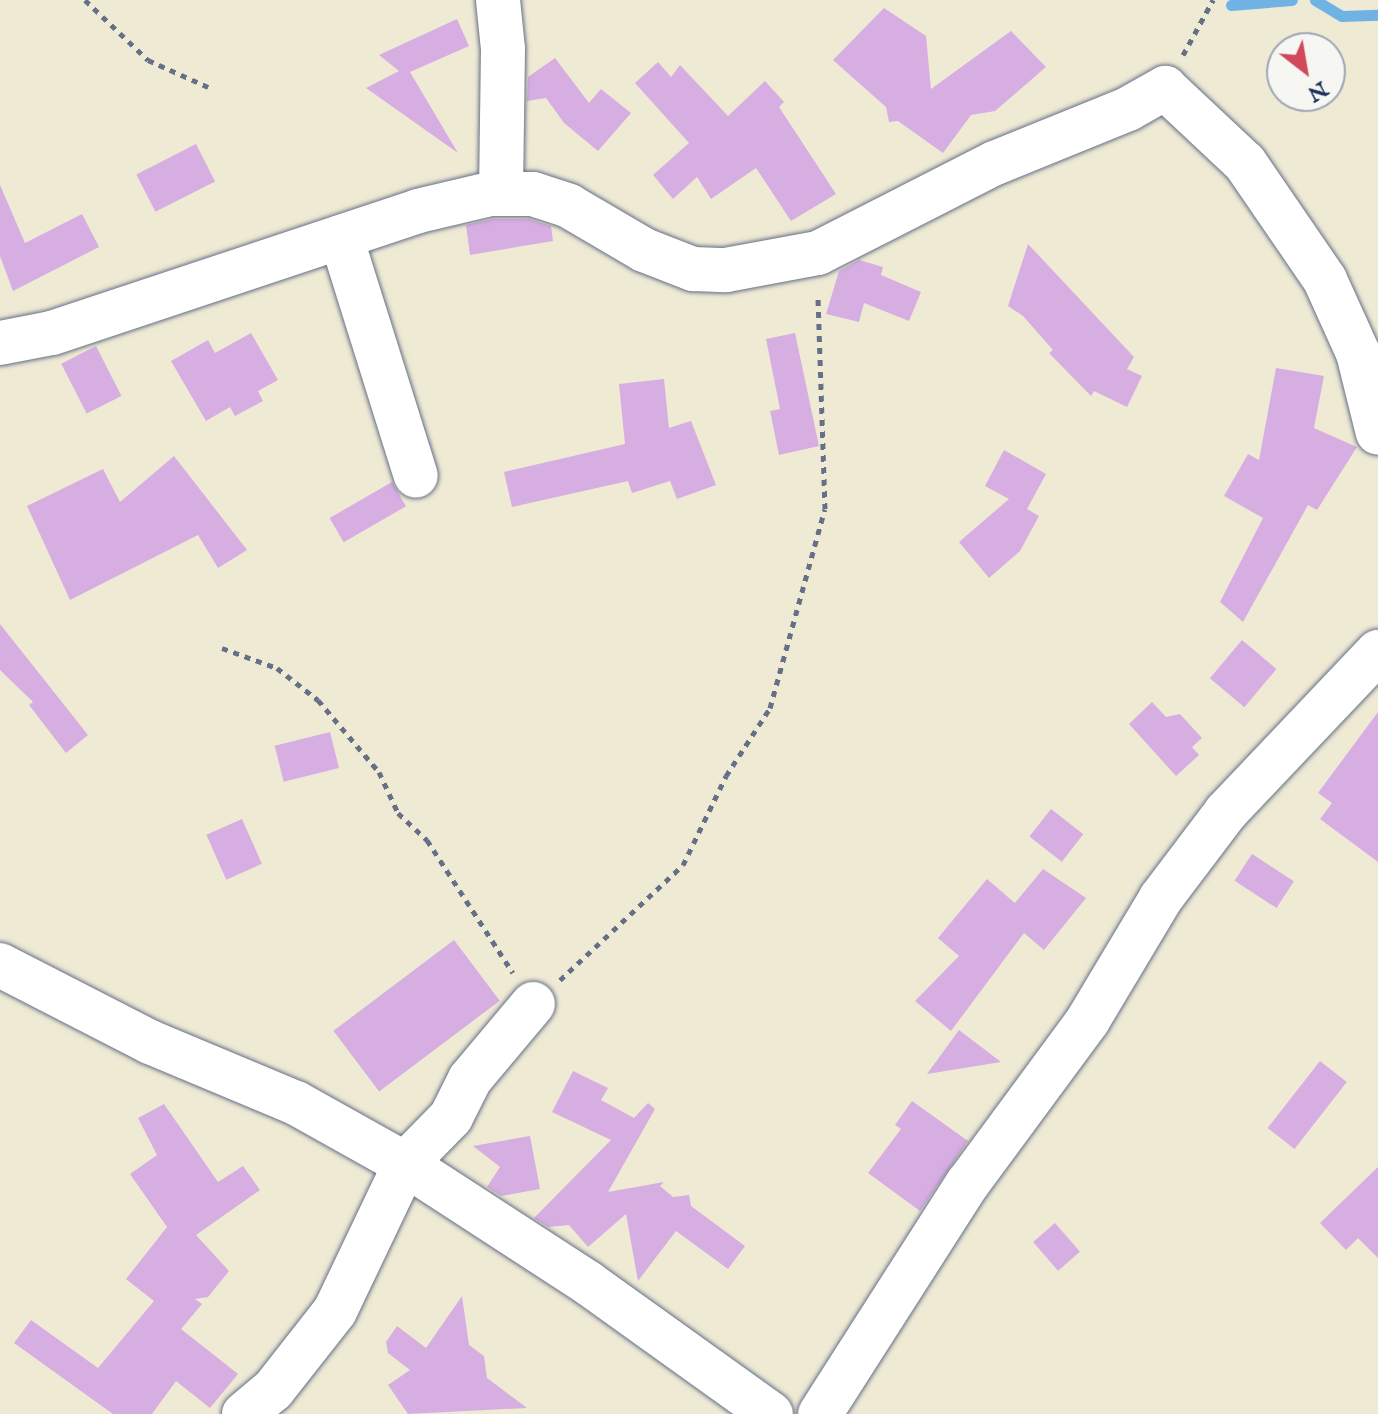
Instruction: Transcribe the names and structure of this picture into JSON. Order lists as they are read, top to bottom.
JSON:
{
  "north": "bottom right"
}
